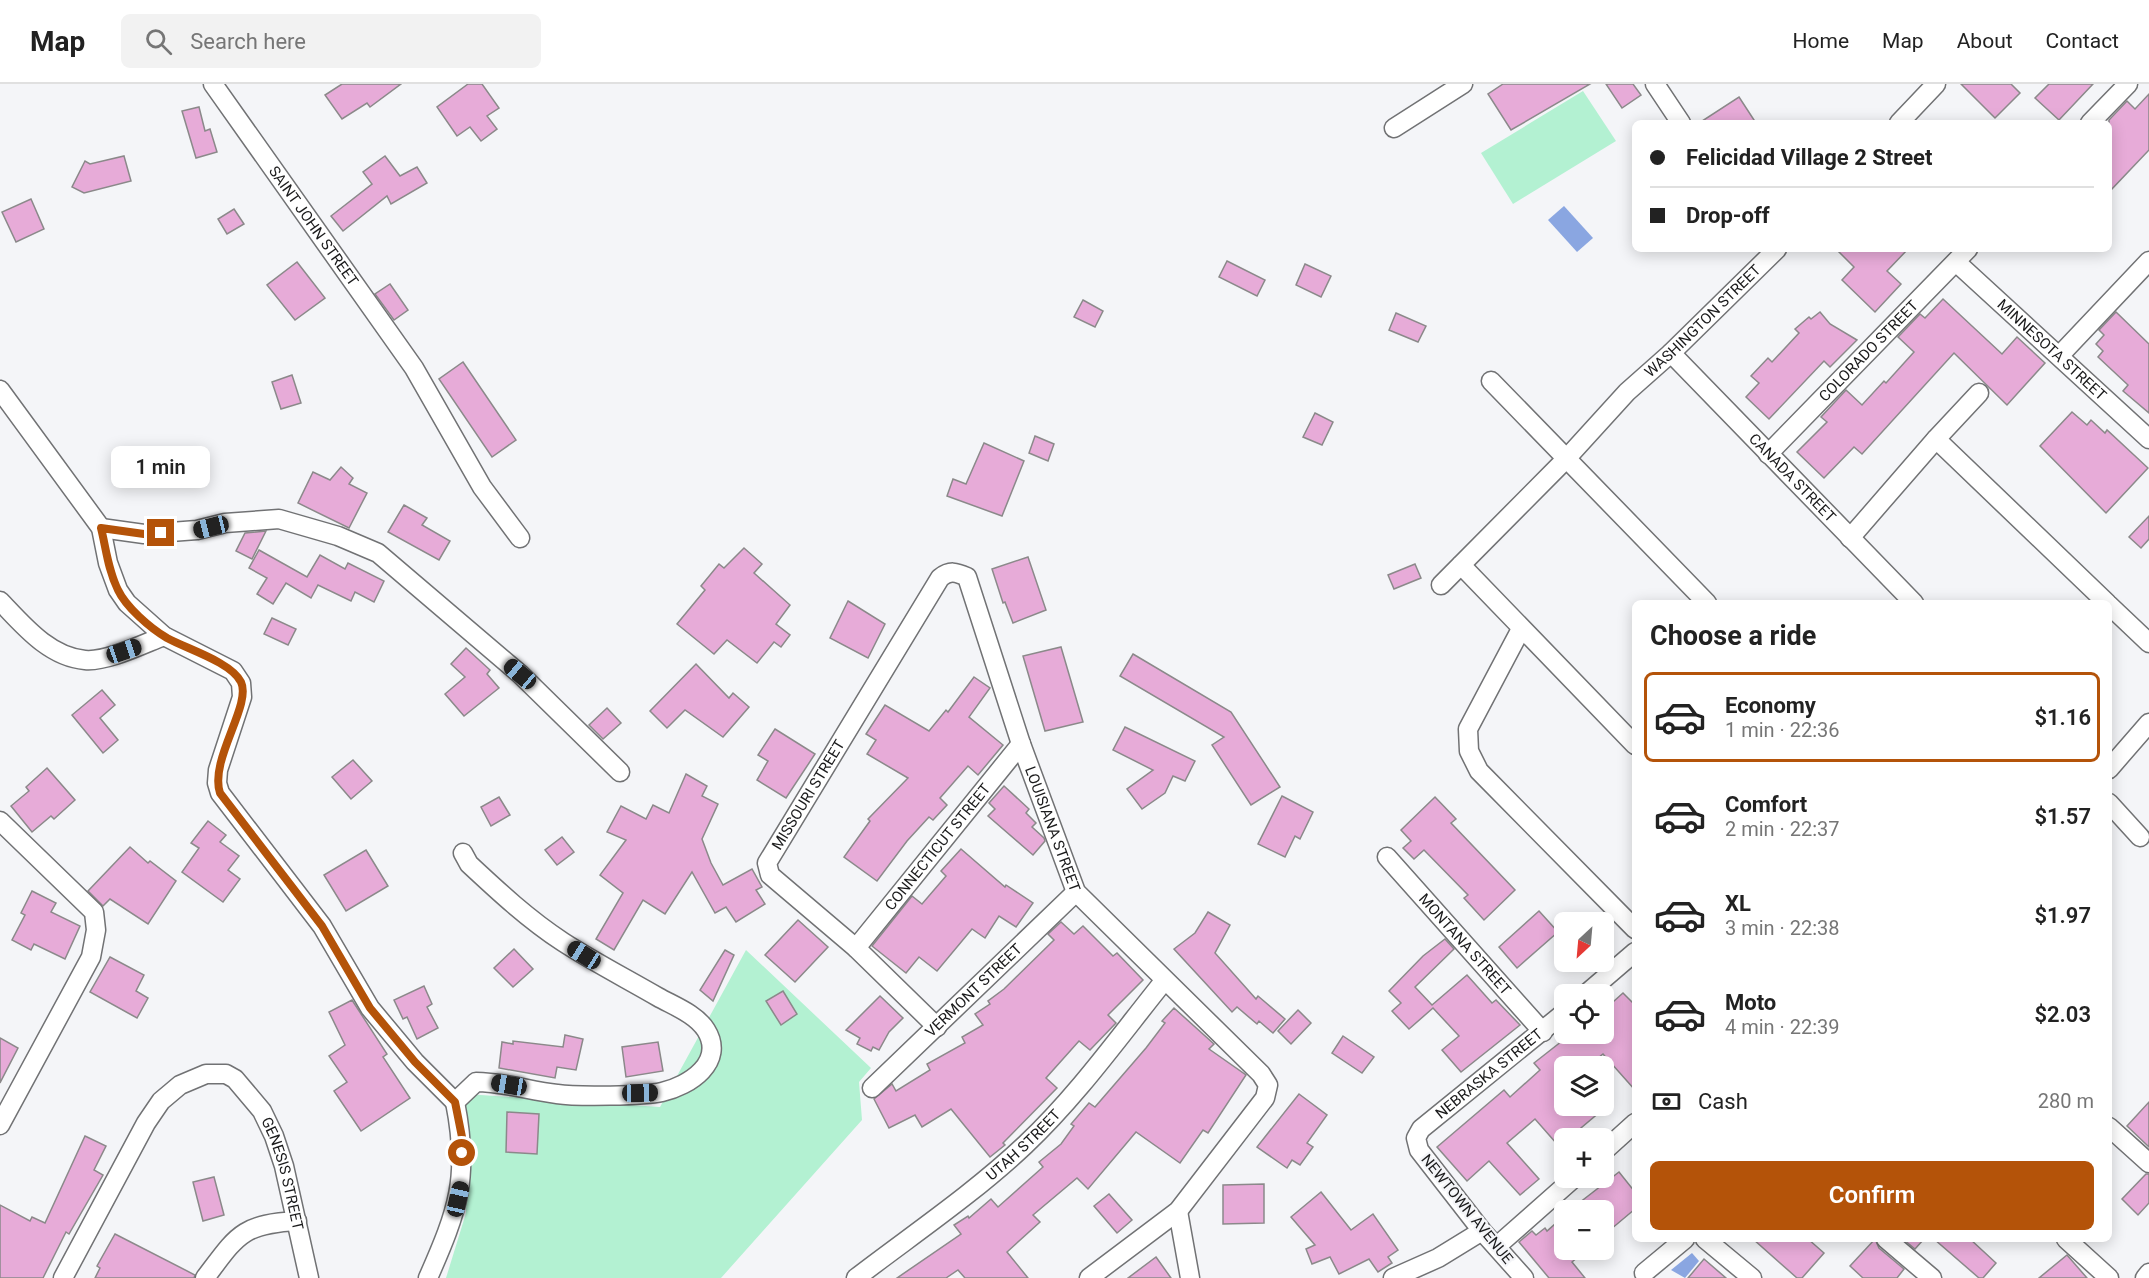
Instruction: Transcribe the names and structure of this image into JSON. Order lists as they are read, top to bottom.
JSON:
{
  "streets": {
    "street": [
      "SAINT JOHN STREET",
      "WASHINGTON STREET",
      "MINNESOTA STREET",
      "COLORADO STREET",
      "CANADA STREET",
      "MISSOURI STREET",
      "LOUISIANA STREET",
      "CONNECTICUT STREET",
      "MONTANA STREET",
      "VERMONT STREET",
      "NEBRASKA STREET",
      "UTAH STREET",
      "GENESIS STREET",
      "NEWTOWN AVENUE"
    ]
  },
  "crossings": [
    ["WASHINGTON STREET", "CANADA STREET"],
    ["MINNESOTA STREET", "COLORADO STREET"],
    ["COLORADO STREET", "CANADA STREET"],
    ["MISSOURI STREET", "LOUISIANA STREET"],
    ["MISSOURI STREET", "CONNECTICUT STREET"],
    ["MISSOURI STREET", "VERMONT STREET"],
    ["LOUISIANA STREET", "CONNECTICUT STREET"],
    ["LOUISIANA STREET", "VERMONT STREET"],
    ["LOUISIANA STREET", "UTAH STREET"],
    ["MONTANA STREET", "NEBRASKA STREET"],
    ["NEBRASKA STREET", "NEWTOWN AVENUE"]
  ],
  "north": "bottom left",
  "page": {
    "header": "Map",
    "search": "Search here",
    "nav": [
      "Home",
      "Map",
      "About",
      "Contact"
    ],
    "banner": ["Felicidad Village 2 Street", "Drop-off"],
    "bubble": "1 min",
    "heading": "Choose a ride",
    "list": [
      {
        "name": "Economy",
        "note": "1 min · 22:36",
        "value": "$1.16"
      },
      {
        "name": "Comfort",
        "note": "2 min · 22:37",
        "value": "$1.57"
      },
      {
        "name": "XL",
        "note": "3 min · 22:38",
        "value": "$1.97"
      },
      {
        "name": "Moto",
        "note": "4 min · 22:39",
        "value": "$2.03"
      }
    ],
    "map_buttons": ["+", "−"],
    "pay": ["Cash", "280 m"],
    "buttons": "Confirm"
  }
}
